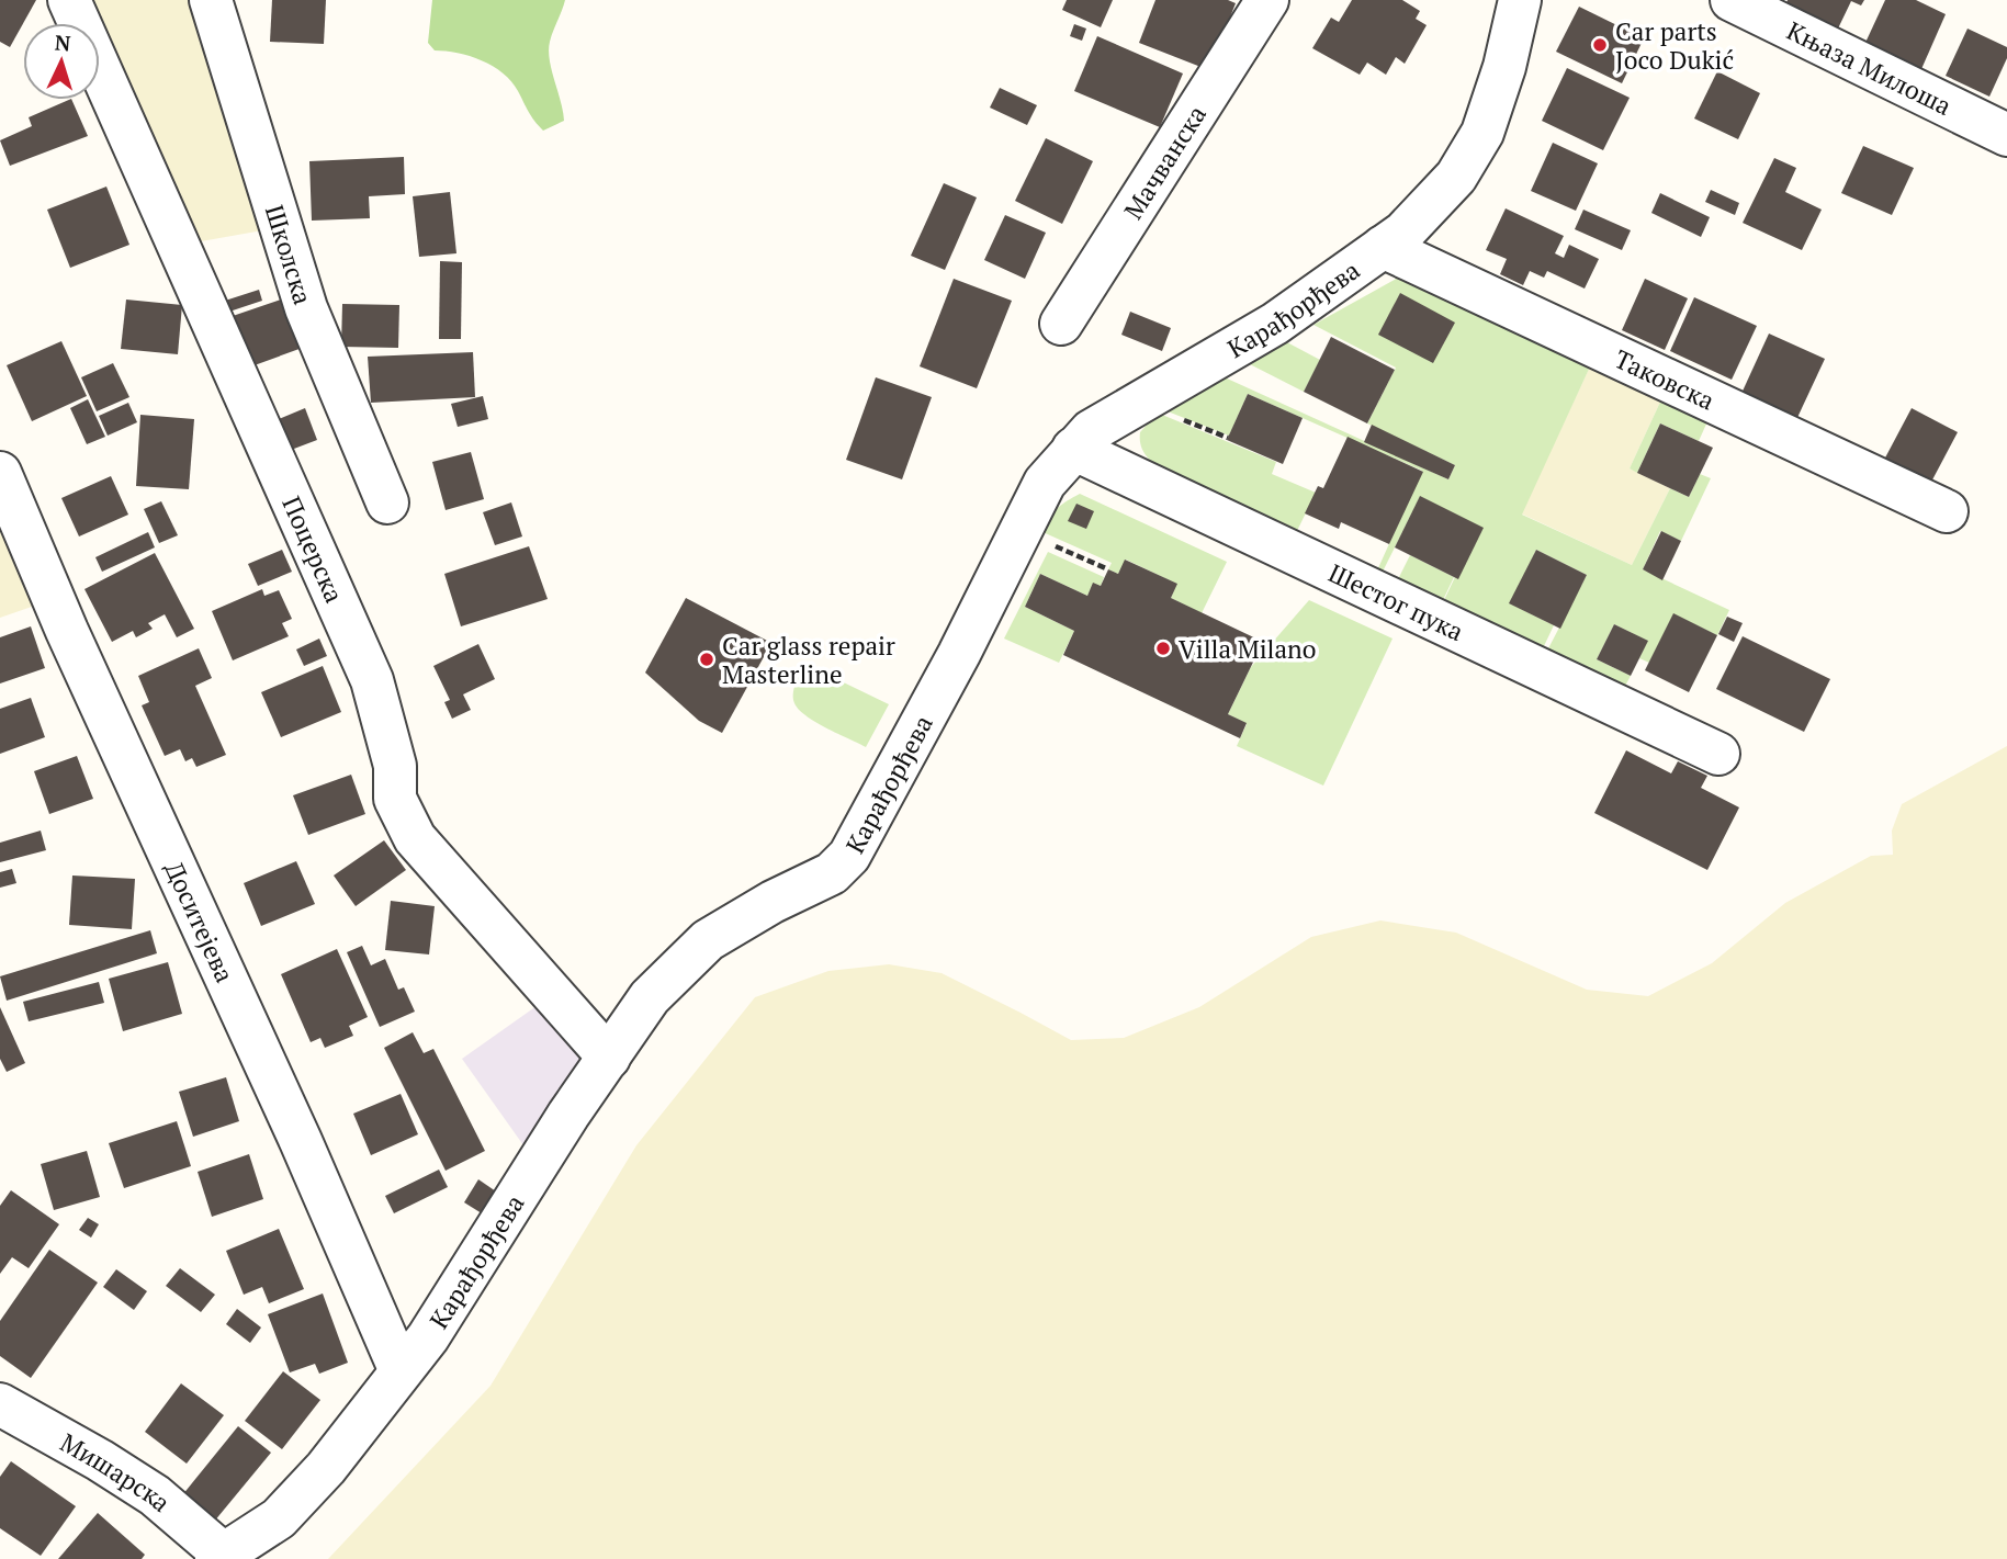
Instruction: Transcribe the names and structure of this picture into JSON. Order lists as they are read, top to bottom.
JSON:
{
  "streets": {
    "street": [
      "Књаза Милоша",
      "Мачванска",
      "Школска",
      "Карађорђева",
      "Таковска",
      "Поцерска",
      "Шестог пука",
      "Доситејева",
      "Мишарска"
    ]
  },
  "crossings": [
    ["Карађорђева", "Таковска"],
    ["Карађорђева", "Поцерска"],
    ["Карађорђева", "Шестог пука"],
    ["Карађорђева", "Доситејева"],
    ["Карађорђева", "Мишарска"]
  ],
  "places": ["Car parts Joco Dukić", "Villa Milano", "Car glass repair Masterline"],
  "north": "top"
}
